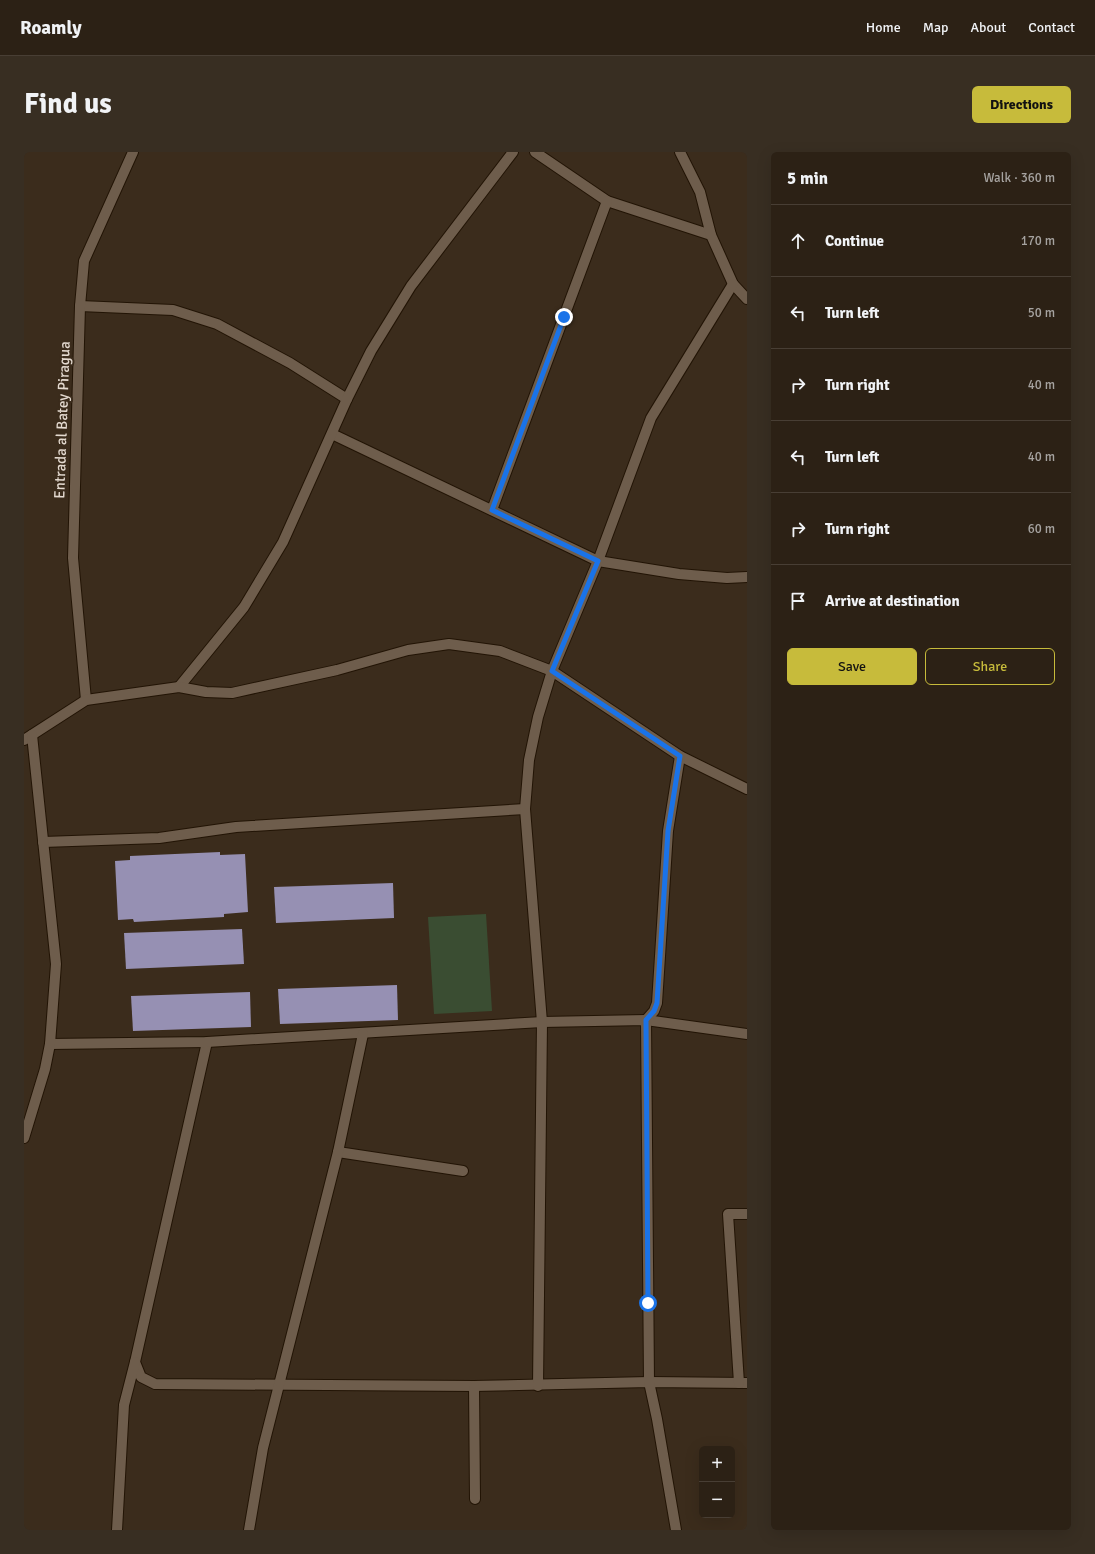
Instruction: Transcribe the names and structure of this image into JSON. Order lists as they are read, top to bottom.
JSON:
{
  "streets": {
    "street": ["Entrada al Batey Piragua"]
  },
  "page": {
    "header": "Roamly",
    "nav": [
      "Home",
      "Map",
      "About",
      "Contact"
    ],
    "buttons": [
      "Directions",
      ["Save", "Share"]
    ],
    "title": "Find us",
    "heading": ["5 min", "Walk · 360 m"],
    "list": [
      ["Continue", "170 m"],
      ["Turn left", "50 m"],
      ["Turn right", "40 m"],
      ["Turn left", "40 m"],
      ["Turn right", "60 m"],
      "Arrive at destination"
    ],
    "map_buttons": ["+", "−"]
  }
}
